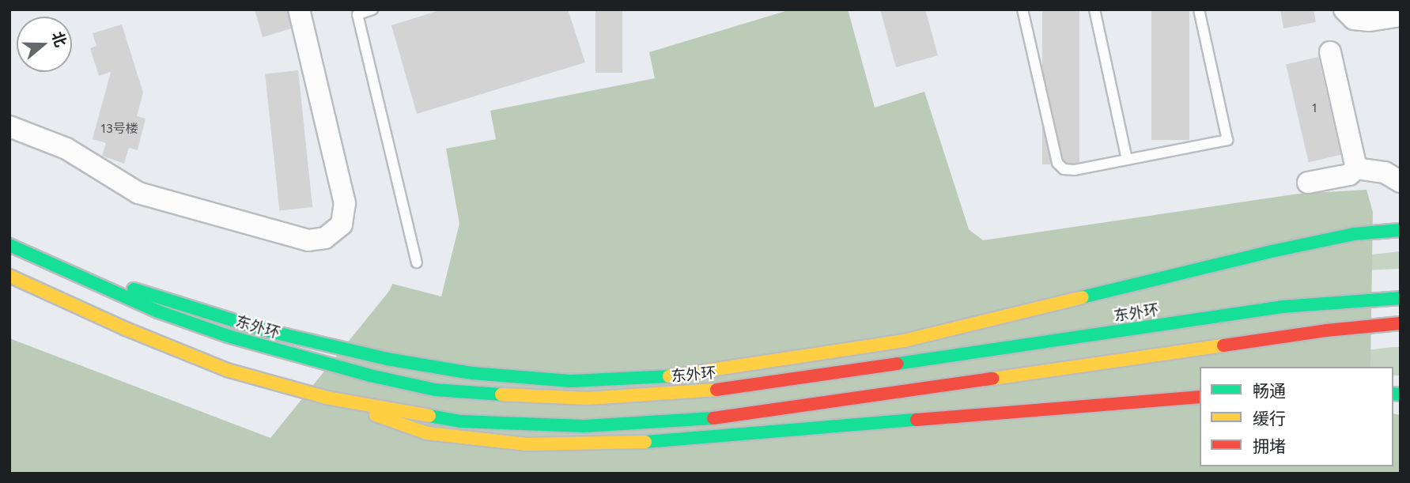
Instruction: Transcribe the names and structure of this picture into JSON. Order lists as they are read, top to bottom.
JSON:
{
  "streets": {
    "main road": ["东外环"]
  },
  "house_numbers": ["1", "13号楼"],
  "legend": ["畅通", "缓行", "拥堵"],
  "north": "right"
}
